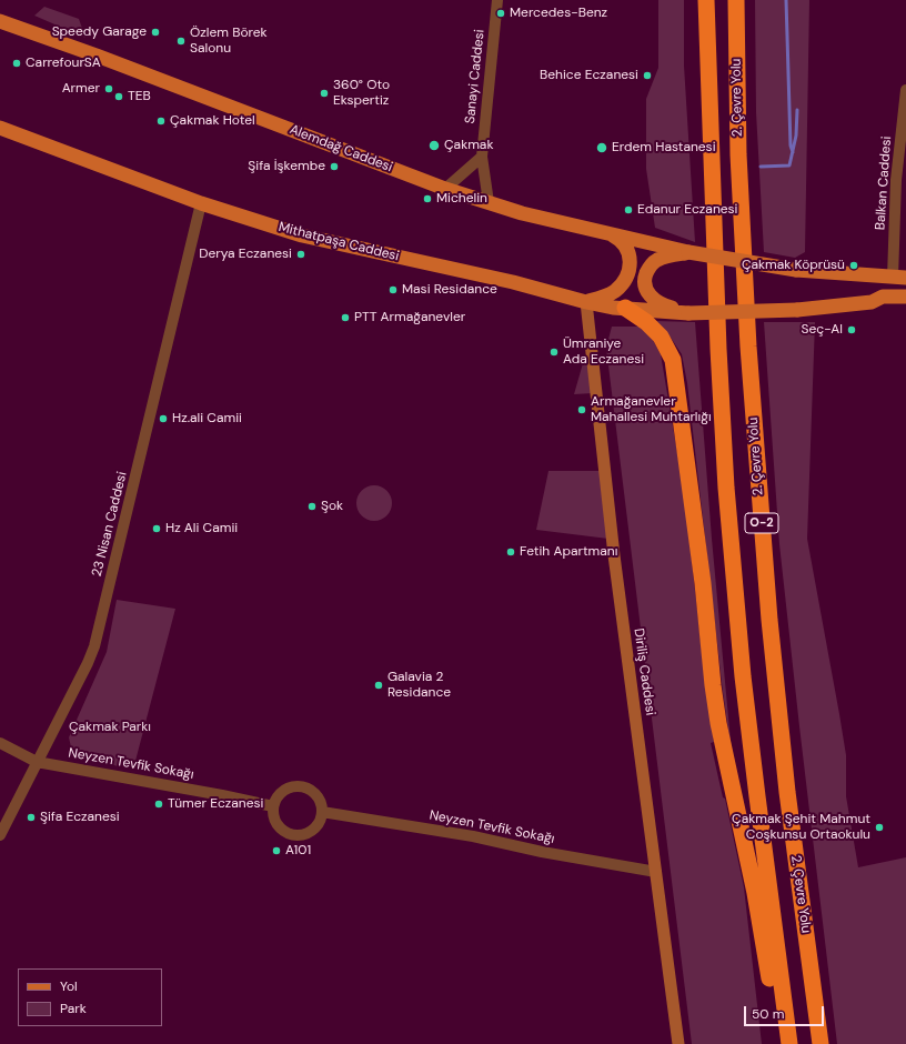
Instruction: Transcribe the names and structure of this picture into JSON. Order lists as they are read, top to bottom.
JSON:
{
  "streets": {
    "highway": ["2. Çevre Yolu", "O-2"],
    "main road": ["Alemdağ Caddesi", "Mithatpaşa Caddesi", "Diriliş Caddesi"],
    "street": [
      "Sanayi Caddesi",
      "Balkan Caddesi",
      "23 Nisan Caddesi",
      "Neyzen Tevfik Sokağı"
    ]
  },
  "crossings": [
    ["Sanayi Caddesi", "Alemdağ Caddesi"],
    ["Mithatpaşa Caddesi", "23 Nisan Caddesi"],
    ["Mithatpaşa Caddesi", "Diriliş Caddesi"],
    ["23 Nisan Caddesi", "Neyzen Tevfik Sokağı"],
    ["Diriliş Caddesi", "Neyzen Tevfik Sokağı"]
  ],
  "parks": ["Çakmak Parkı"],
  "places": [
    "Mercedes-Benz",
    "Speedy Garage",
    "Özlem Börek Salonu",
    "CarrefourSA",
    "Behice Eczanesi",
    "Armer",
    "360° Oto Ekspertiz",
    "TEB",
    "Çakmak Hotel",
    "Çakmak",
    "Erdem Hastanesi",
    "Şifa İşkembe",
    "Michelin",
    "Edanur Eczanesi",
    "Derya Eczanesi",
    "Çakmak Köprüsü",
    "Masi Residance",
    "PTT Armağanevler",
    "Seç-Al",
    "Ümraniye Ada Eczanesi",
    "Armağanevler Mahallesi Muhtarlığı",
    "Hz.ali Camii",
    "Şok",
    "Hz Ali Camii",
    "Fetih Apartmanı",
    "Galavia 2 Residance",
    "Tümer Eczanesi",
    "Şifa Eczanesi",
    "Çakmak Şehit Mahmut Coşkunsu Ortaokulu",
    "A101"
  ],
  "legend": ["Yol", "Park"],
  "scale_bar": "50 m"
}
